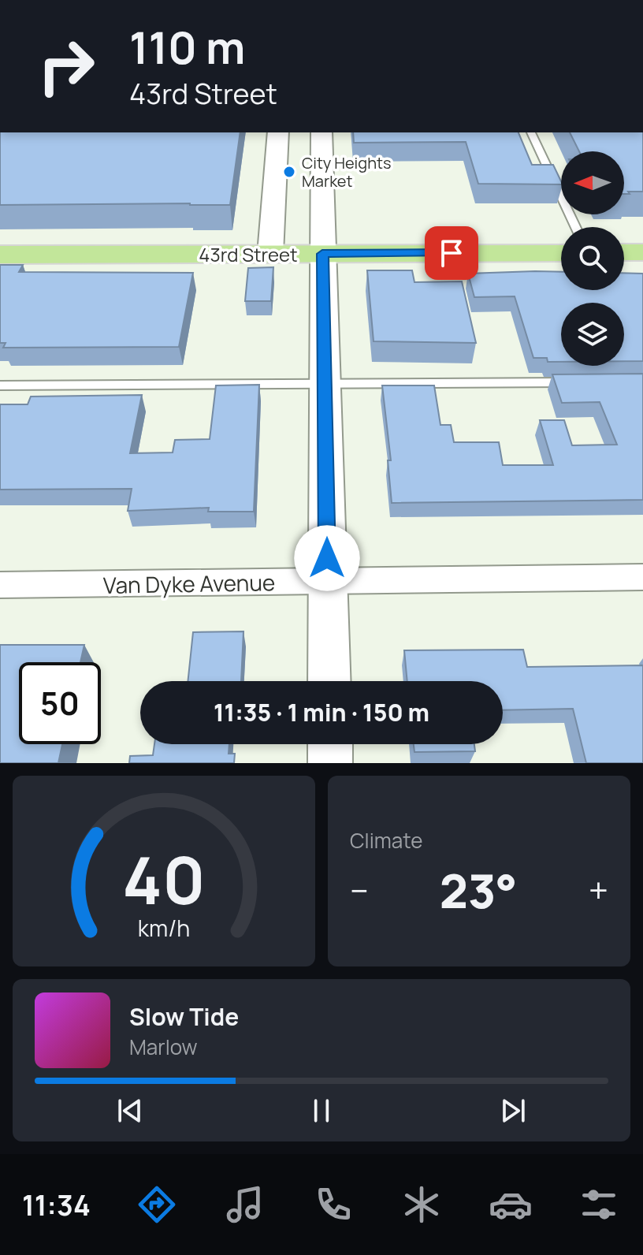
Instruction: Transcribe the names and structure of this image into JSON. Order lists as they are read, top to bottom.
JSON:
{
  "streets": {
    "main road": ["43rd Street"],
    "street": ["Van Dyke Avenue"]
  },
  "places": ["City Heights Market"],
  "north": "left",
  "page": {
    "turn": ["110 m", "43rd Street"],
    "limit": "50",
    "trip": "11:35 · 1 min · 150 m",
    "tile": "Climate",
    "heat": ["−", "23°", "+"],
    "song": ["Slow Tide", "Marlow"],
    "tabs": "11:34",
    "gauge": ["40", "km/h"]
  }
}
